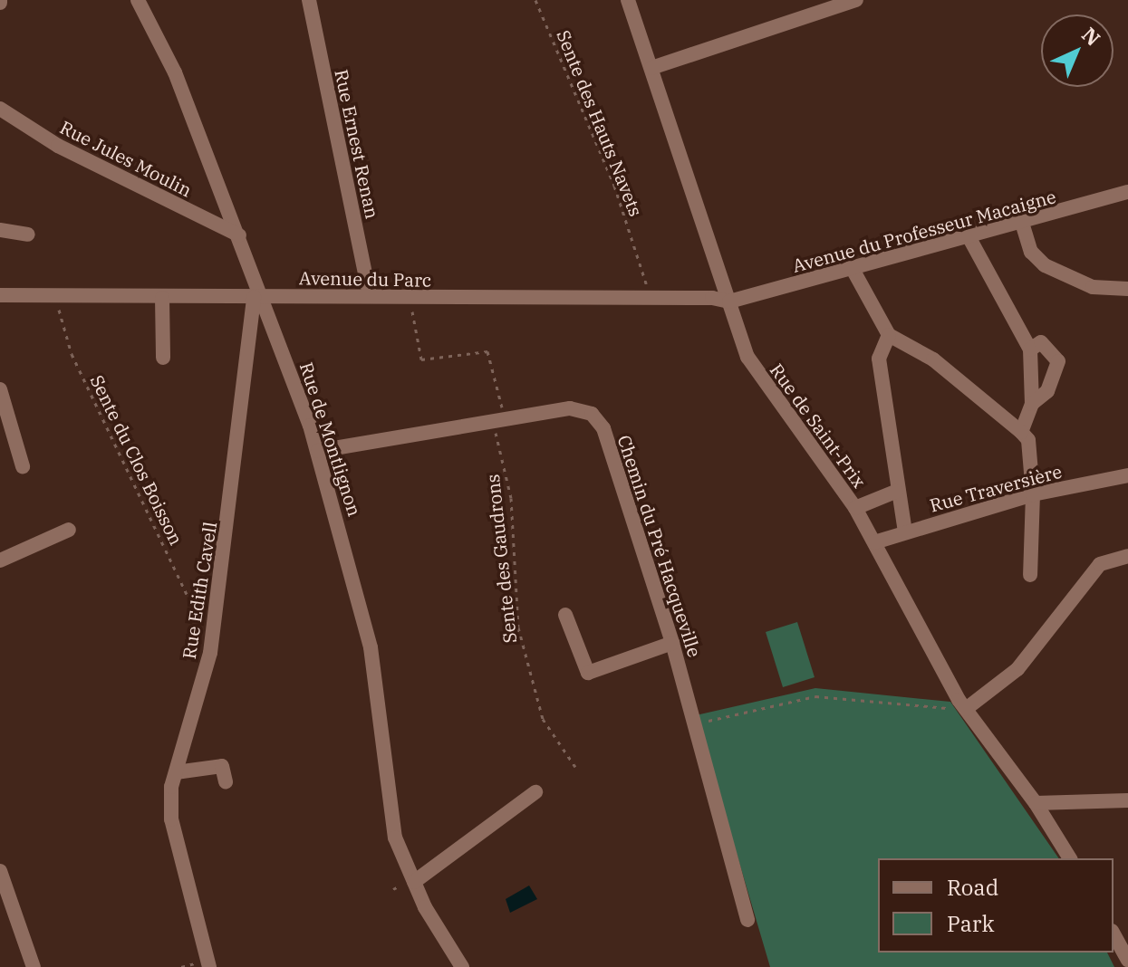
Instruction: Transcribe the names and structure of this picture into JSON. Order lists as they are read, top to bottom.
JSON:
{
  "streets": {
    "street": [
      "Rue Ernest Renan",
      "Rue Jules Moulin",
      "Avenue du Professeur Macaigne",
      "Avenue du Parc",
      "Rue de Saint-Prix",
      "Rue de Montlignon",
      "Rue Traversière",
      "Chemin du Pré Hacqueville",
      "Rue Edith Cavell"
    ],
    "path": ["Sente des Hauts Navets", "Sente du Clos Boisson", "Sente des Gaudrons"]
  },
  "crossings": [
    ["Sente des Hauts Navets", "Avenue du Parc"],
    ["Rue Ernest Renan", "Avenue du Parc"],
    ["Rue Jules Moulin", "Rue de Montlignon"],
    ["Avenue du Professeur Macaigne", "Avenue du Parc"],
    ["Avenue du Professeur Macaigne", "Rue de Saint-Prix"],
    ["Avenue du Parc", "Rue de Saint-Prix"],
    ["Avenue du Parc", "Rue de Montlignon"],
    ["Avenue du Parc", "Sente du Clos Boisson"],
    ["Avenue du Parc", "Sente des Gaudrons"],
    ["Avenue du Parc", "Rue Edith Cavell"],
    ["Rue de Saint-Prix", "Rue Traversière"],
    ["Rue de Montlignon", "Chemin du Pré Hacqueville"],
    ["Rue de Montlignon", "Rue Edith Cavell"],
    ["Sente du Clos Boisson", "Rue Edith Cavell"],
    ["Chemin du Pré Hacqueville", "Sente des Gaudrons"]
  ],
  "legend": ["Road", "Park"],
  "north": "top right"
}
